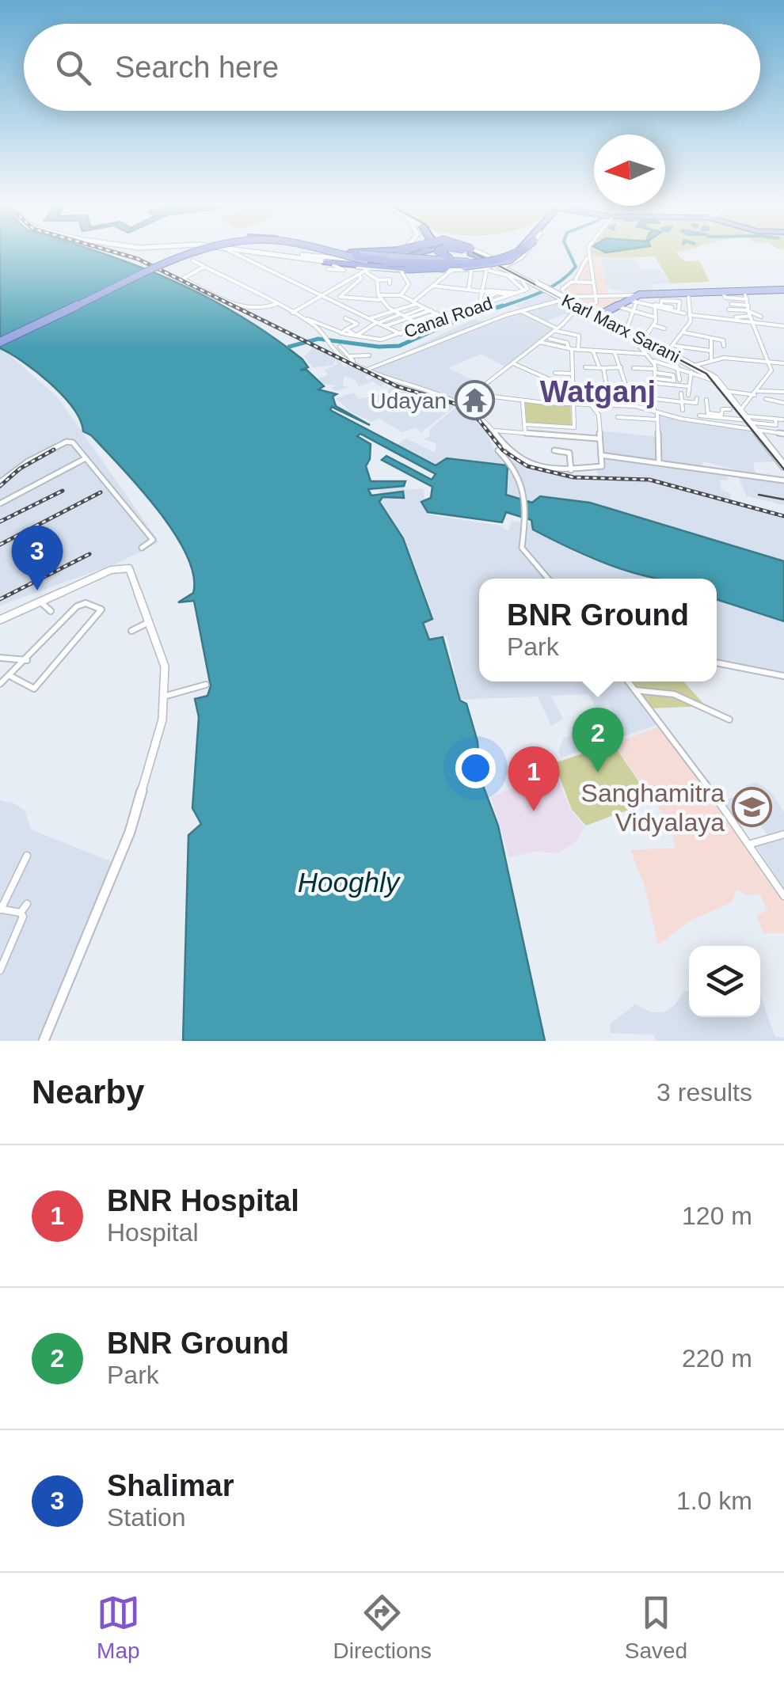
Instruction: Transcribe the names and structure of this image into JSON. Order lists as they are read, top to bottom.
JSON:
{
  "streets": {
    "main road": ["Canal Road", "Karl Marx Sarani"]
  },
  "districts": ["Watganj"],
  "water": ["Hooghly"],
  "places": {
    "temple": ["Udayan"],
    "school or university": ["Sanghamitra Vidyalaya"]
  },
  "north": "left",
  "page": {
    "search": "Search here",
    "pins": ["3", "2", "1"],
    "popup": ["BNR Ground", "Park"],
    "heading": ["Nearby", "3 results"],
    "list": [
      {
        "mark": "1",
        "name": "BNR Hospital",
        "note": "Hospital",
        "value": "120 m"
      },
      {
        "mark": "2",
        "name": "BNR Ground",
        "note": "Park",
        "value": "220 m"
      },
      {
        "mark": "3",
        "name": "Shalimar",
        "note": "Station",
        "value": "1.0 km"
      }
    ],
    "nav": ["Map", "Directions", "Saved"]
  }
}
